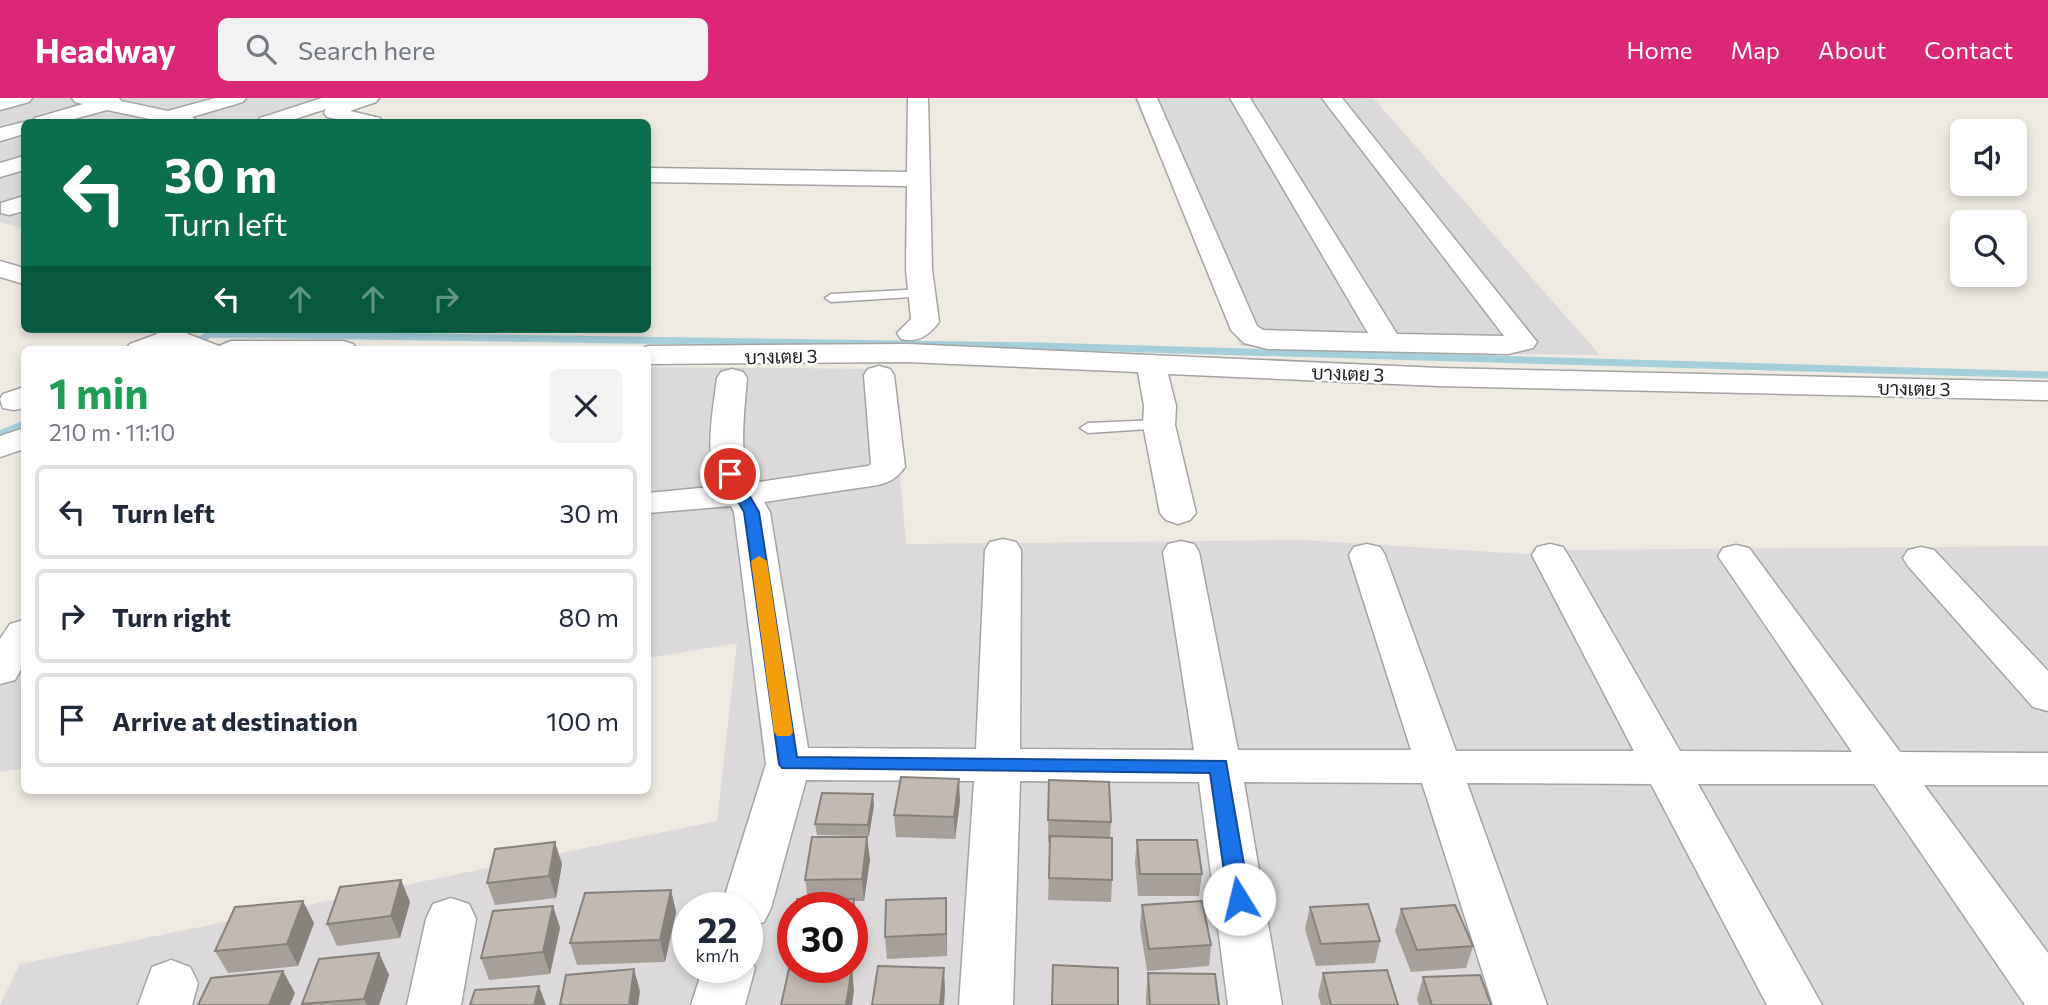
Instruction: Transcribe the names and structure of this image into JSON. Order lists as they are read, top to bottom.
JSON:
{
  "streets": {
    "street": ["บางเตย 3"]
  },
  "page": {
    "header": "Headway",
    "search": "Search here",
    "nav": [
      "Home",
      "Map",
      "About",
      "Contact"
    ],
    "turn": ["30 m", "Turn left"],
    "heading": ["1 min", "210 m · 11:10"],
    "list": [
      {
        "name": "Turn left",
        "value": "30 m"
      },
      {
        "name": "Turn right",
        "value": "80 m"
      },
      {
        "name": "Arrive at destination",
        "value": "100 m"
      }
    ],
    "speed": "22 km/h",
    "limit": "30"
  }
}
